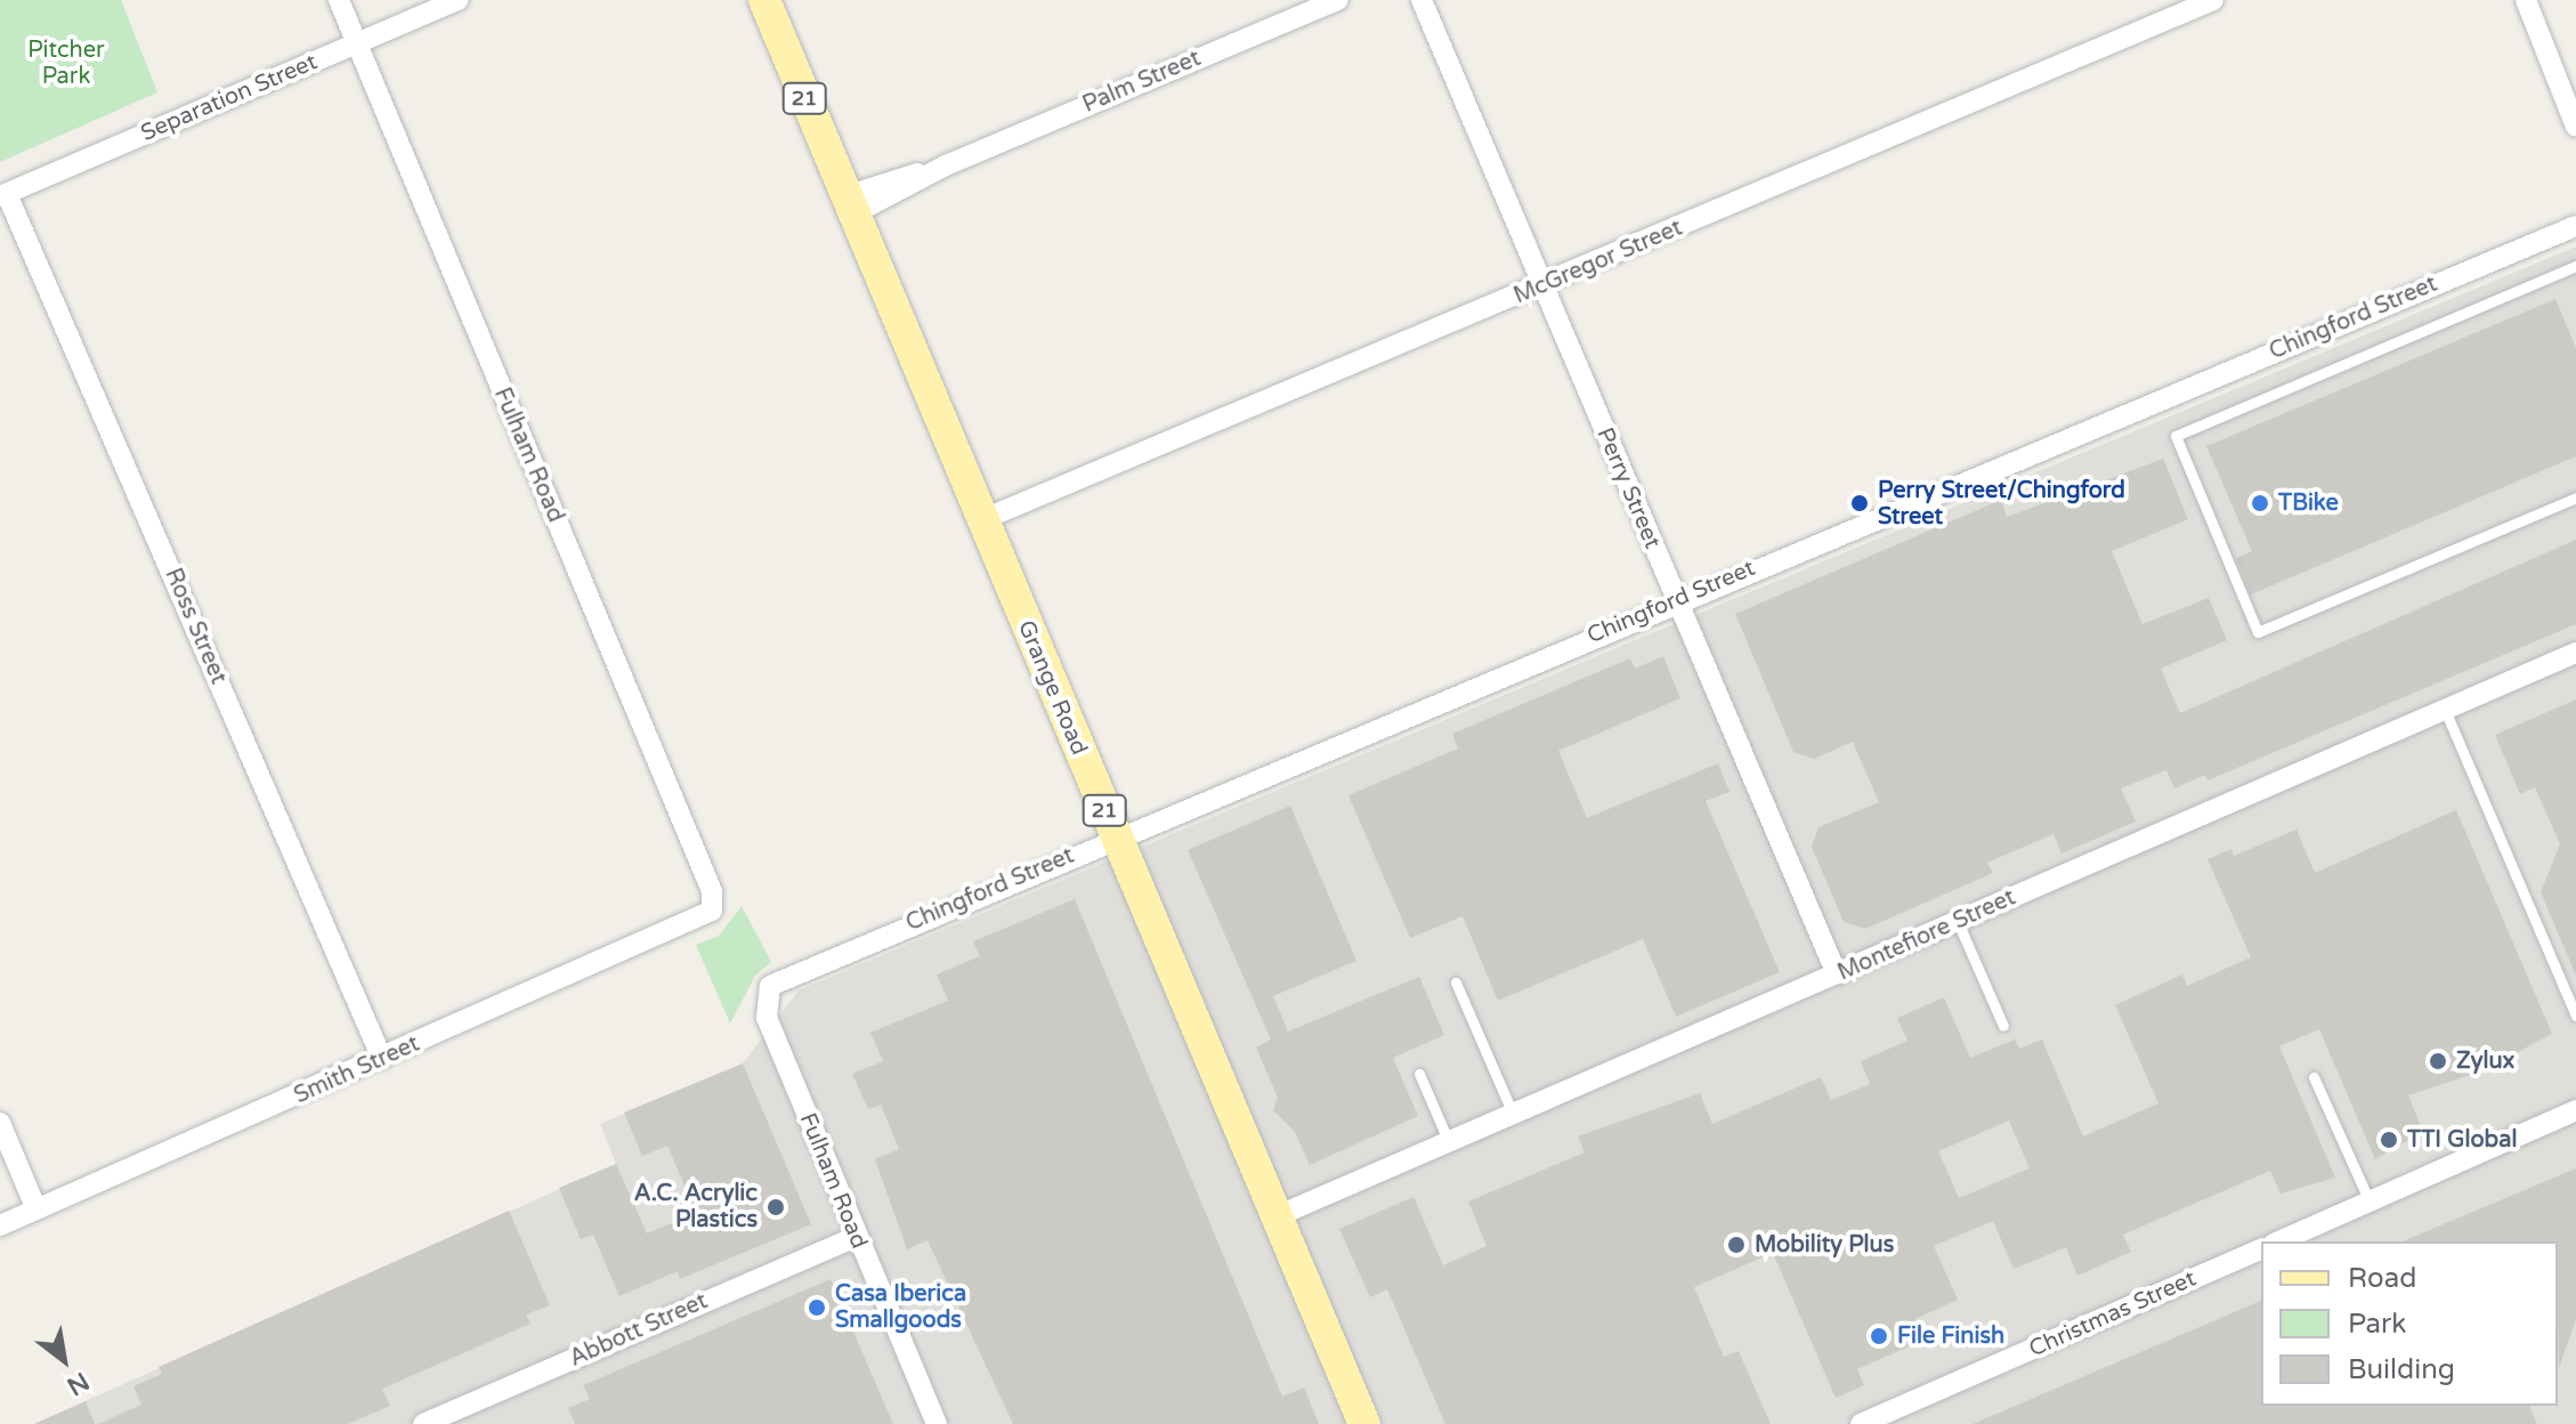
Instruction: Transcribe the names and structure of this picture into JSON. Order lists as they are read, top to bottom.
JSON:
{
  "streets": {
    "main road": ["21", "Grange Road"],
    "street": [
      "Palm Street",
      "Separation Street",
      "McGregor Street",
      "Chingford Street",
      "Fulham Road",
      "Perry Street",
      "Ross Street",
      "Montefiore Street",
      "Smith Street",
      "Christmas Street",
      "Abbott Street"
    ]
  },
  "crossings": [
    ["Palm Street", "Grange Road"],
    ["Separation Street", "Fulham Road"],
    ["Separation Street", "Ross Street"],
    ["McGregor Street", "Perry Street"],
    ["McGregor Street", "Grange Road"],
    ["Chingford Street", "Fulham Road"],
    ["Chingford Street", "Perry Street"],
    ["Chingford Street", "Grange Road"],
    ["Fulham Road", "Smith Street"],
    ["Fulham Road", "Abbott Street"],
    ["Perry Street", "Montefiore Street"],
    ["Ross Street", "Smith Street"],
    ["Grange Road", "Montefiore Street"]
  ],
  "parks": ["Pitcher Park"],
  "places": [
    "Perry Street/Chingford Street",
    "TBike",
    "Zylux",
    "TTI Global",
    "A.C. Acrylic Plastics",
    "Mobility Plus",
    "Casa Iberica Smallgoods",
    "File Finish"
  ],
  "legend": ["Road", "Park", "Building"],
  "north": "bottom right"
}
